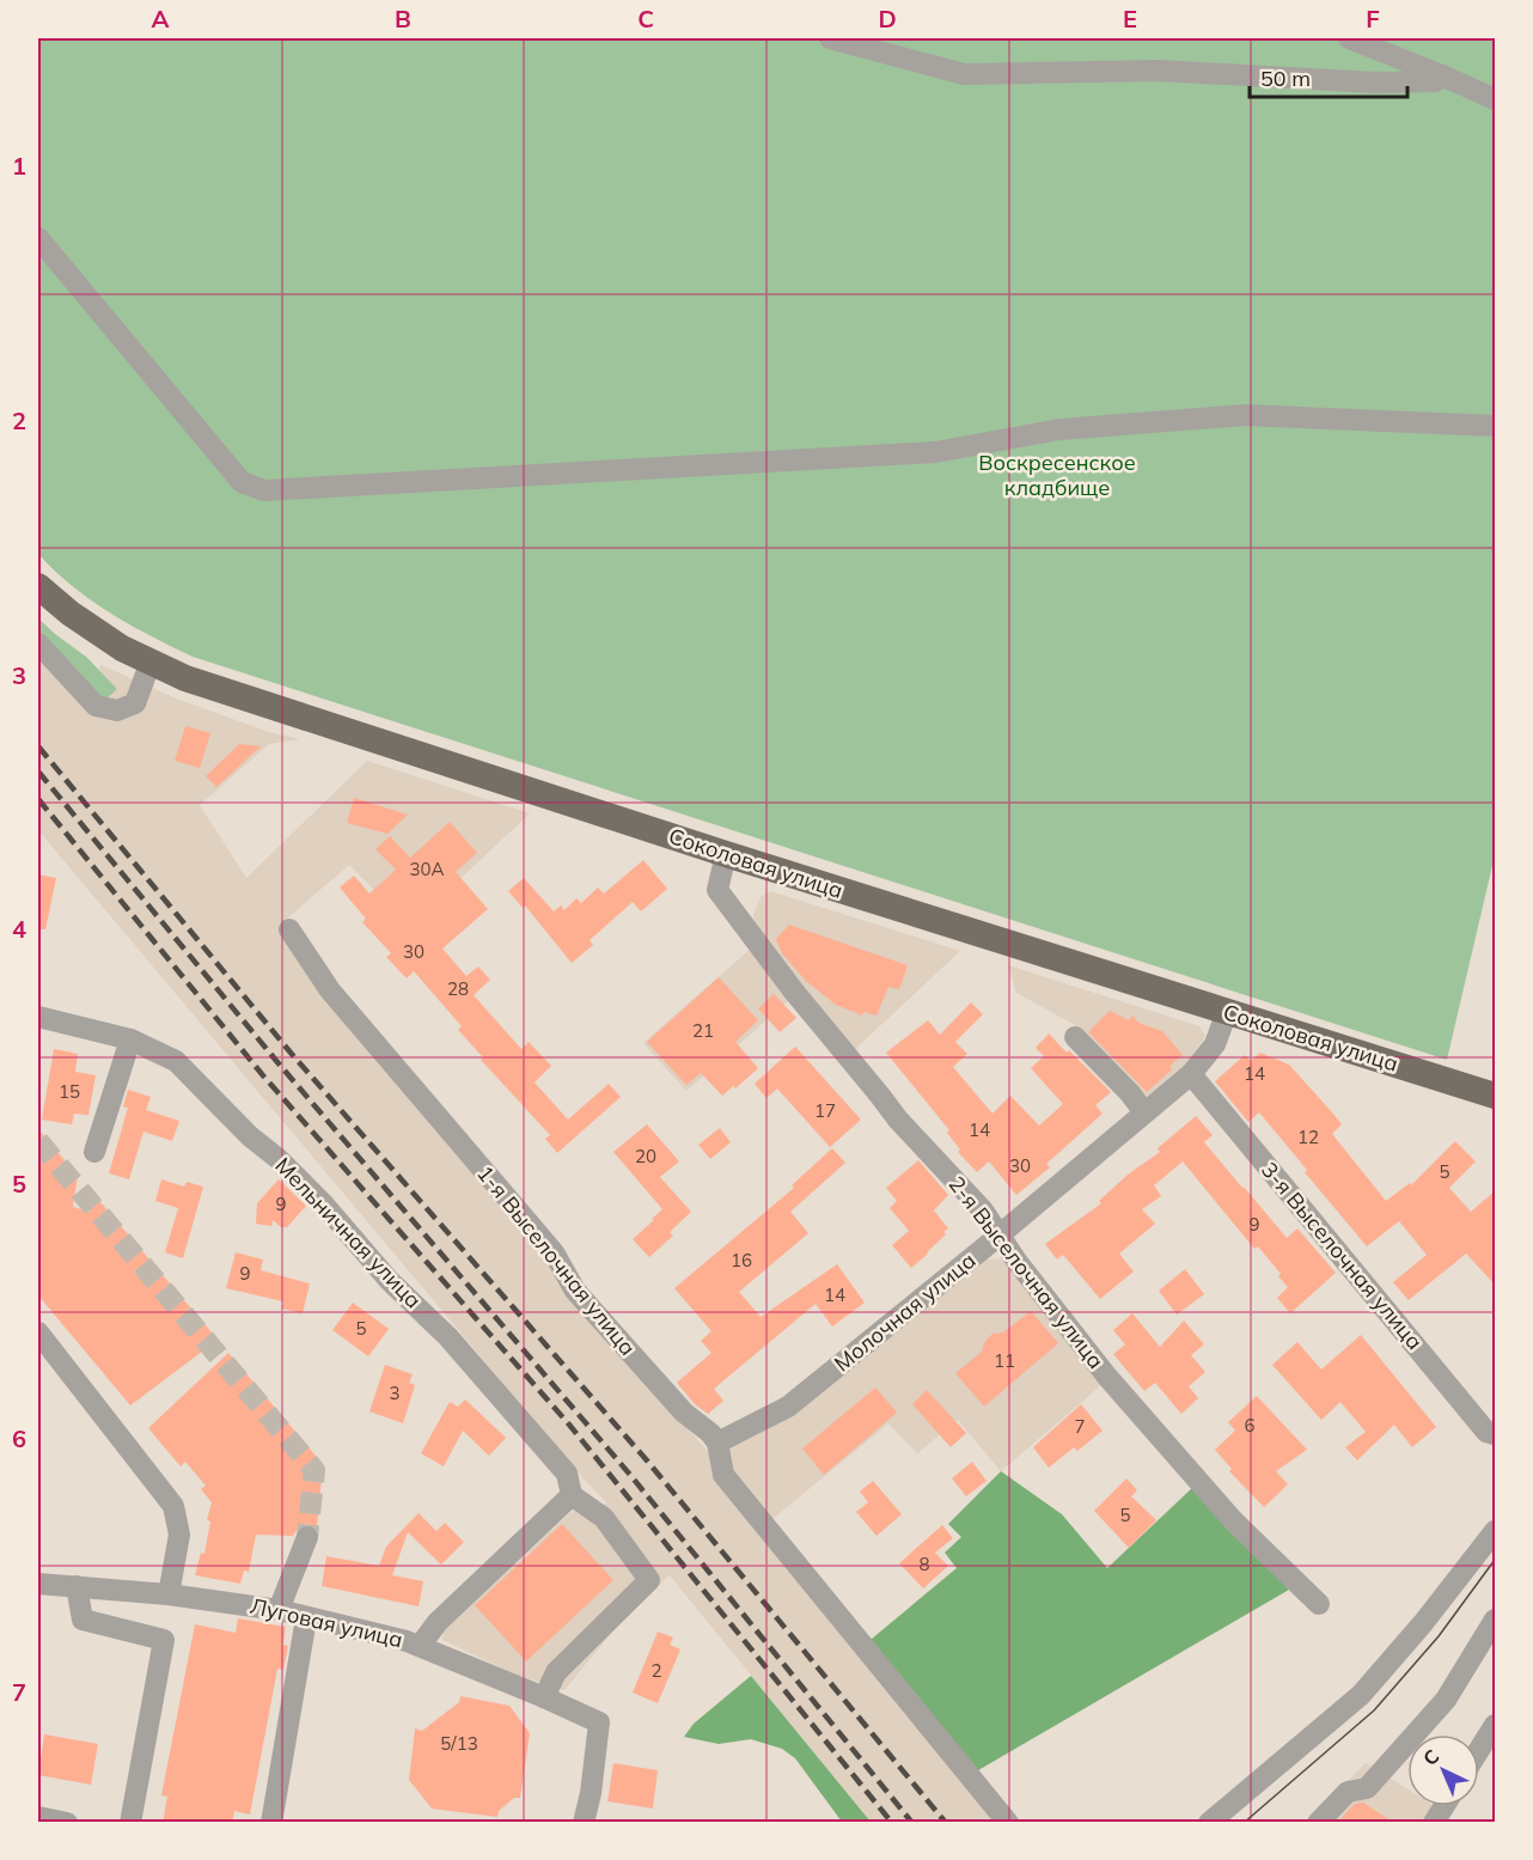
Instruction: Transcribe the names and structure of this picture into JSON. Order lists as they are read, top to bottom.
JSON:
{
  "streets": {
    "main road": ["Соколовая улица"],
    "street": [
      "Мельничная улица",
      "3-я Выселочная улица",
      "1-я Выселочная улица",
      "2-я Выселочная улица",
      "Молочная улица",
      "Луговая улица"
    ]
  },
  "crossings": [
    ["Соколовая улица", "2-я Выселочная улица"],
    ["Соколовая улица", "Молочная улица"],
    ["3-я Выселочная улица", "Молочная улица"],
    ["1-я Выселочная улица", "Молочная улица"],
    ["2-я Выселочная улица", "Молочная улица"]
  ],
  "parks": ["Воскресенское кладбище"],
  "house_numbers": [
    "30А",
    "30",
    "28",
    "21",
    "14",
    "15",
    "17",
    "14",
    "12",
    "20",
    "30",
    "5",
    "9",
    "9",
    "16",
    "9",
    "14",
    "5",
    "11",
    "3",
    "6",
    "7",
    "5",
    "8",
    "2",
    "5/13"
  ],
  "scale_bar": "50 m",
  "north": "top left",
  "grid": {
    "columns": [
      "A",
      "B",
      "C",
      "D",
      "E",
      "F"
    ],
    "rows": [
      "1",
      "2",
      "3",
      "4",
      "5",
      "6",
      "7"
    ]
  }
}
